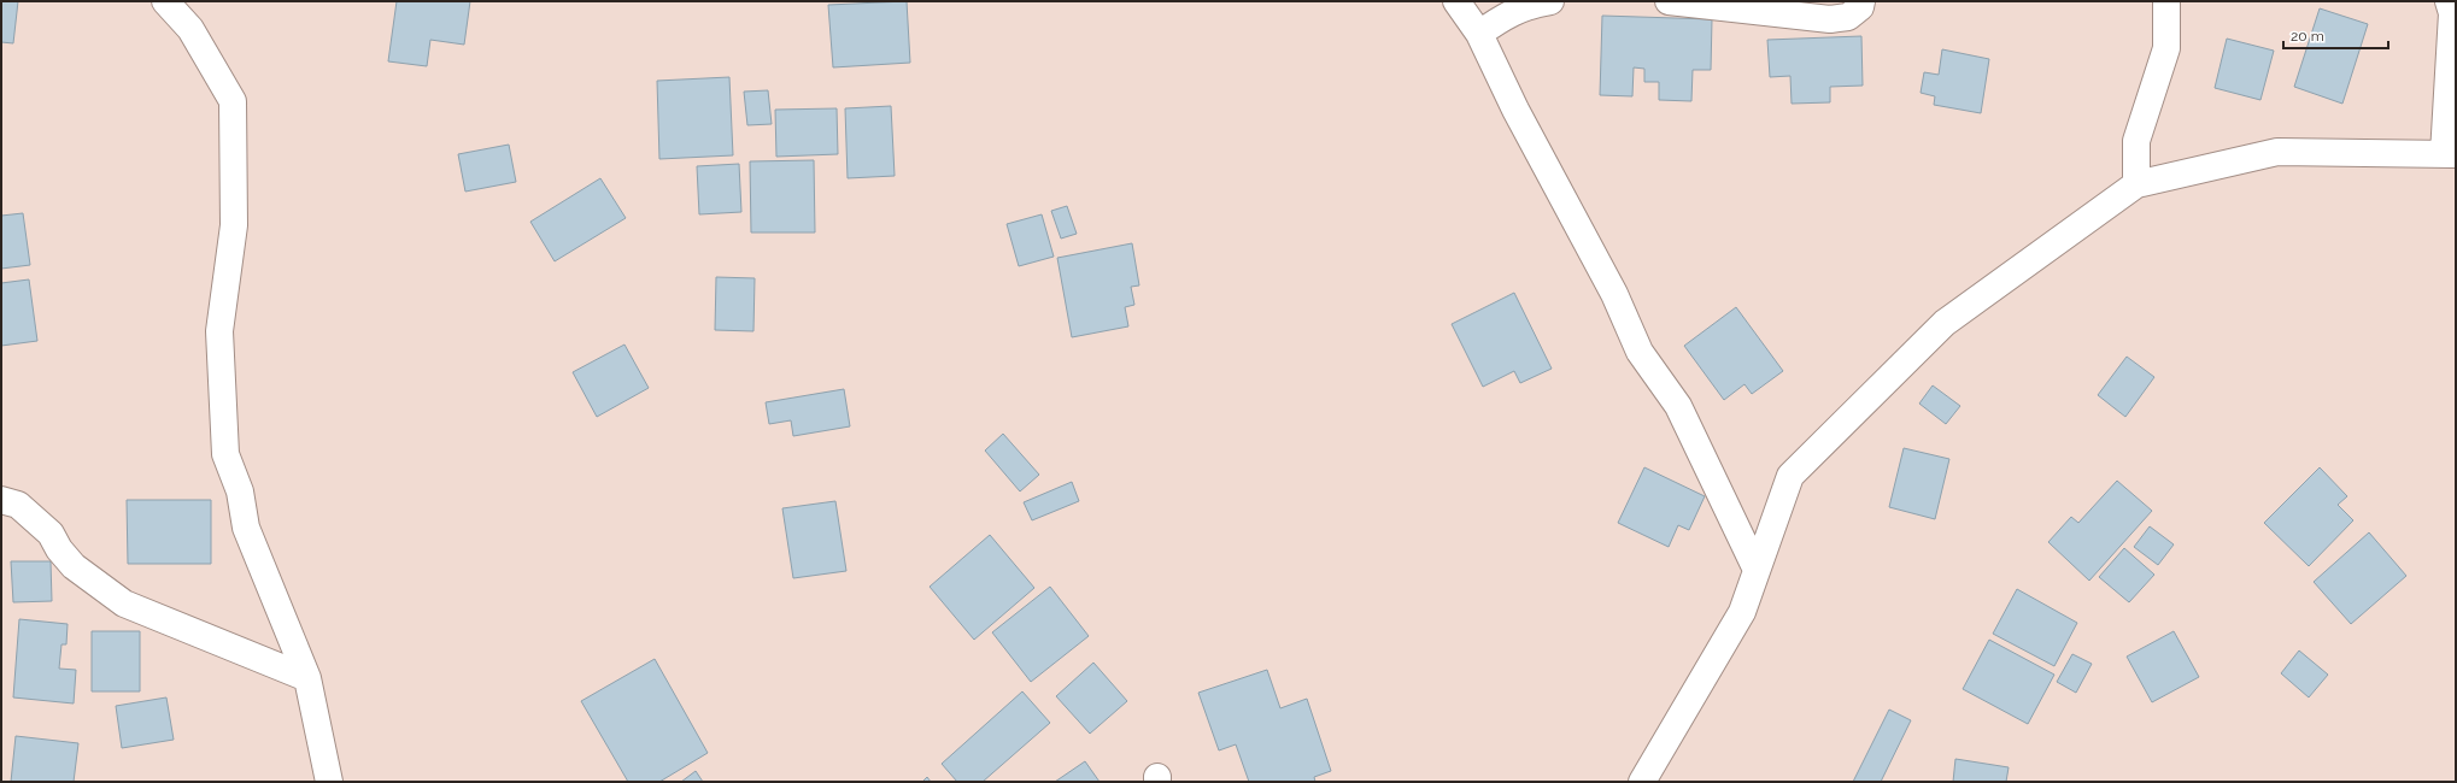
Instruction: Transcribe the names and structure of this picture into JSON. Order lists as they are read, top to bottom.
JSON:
{
  "scale_bar": "20 m"
}
